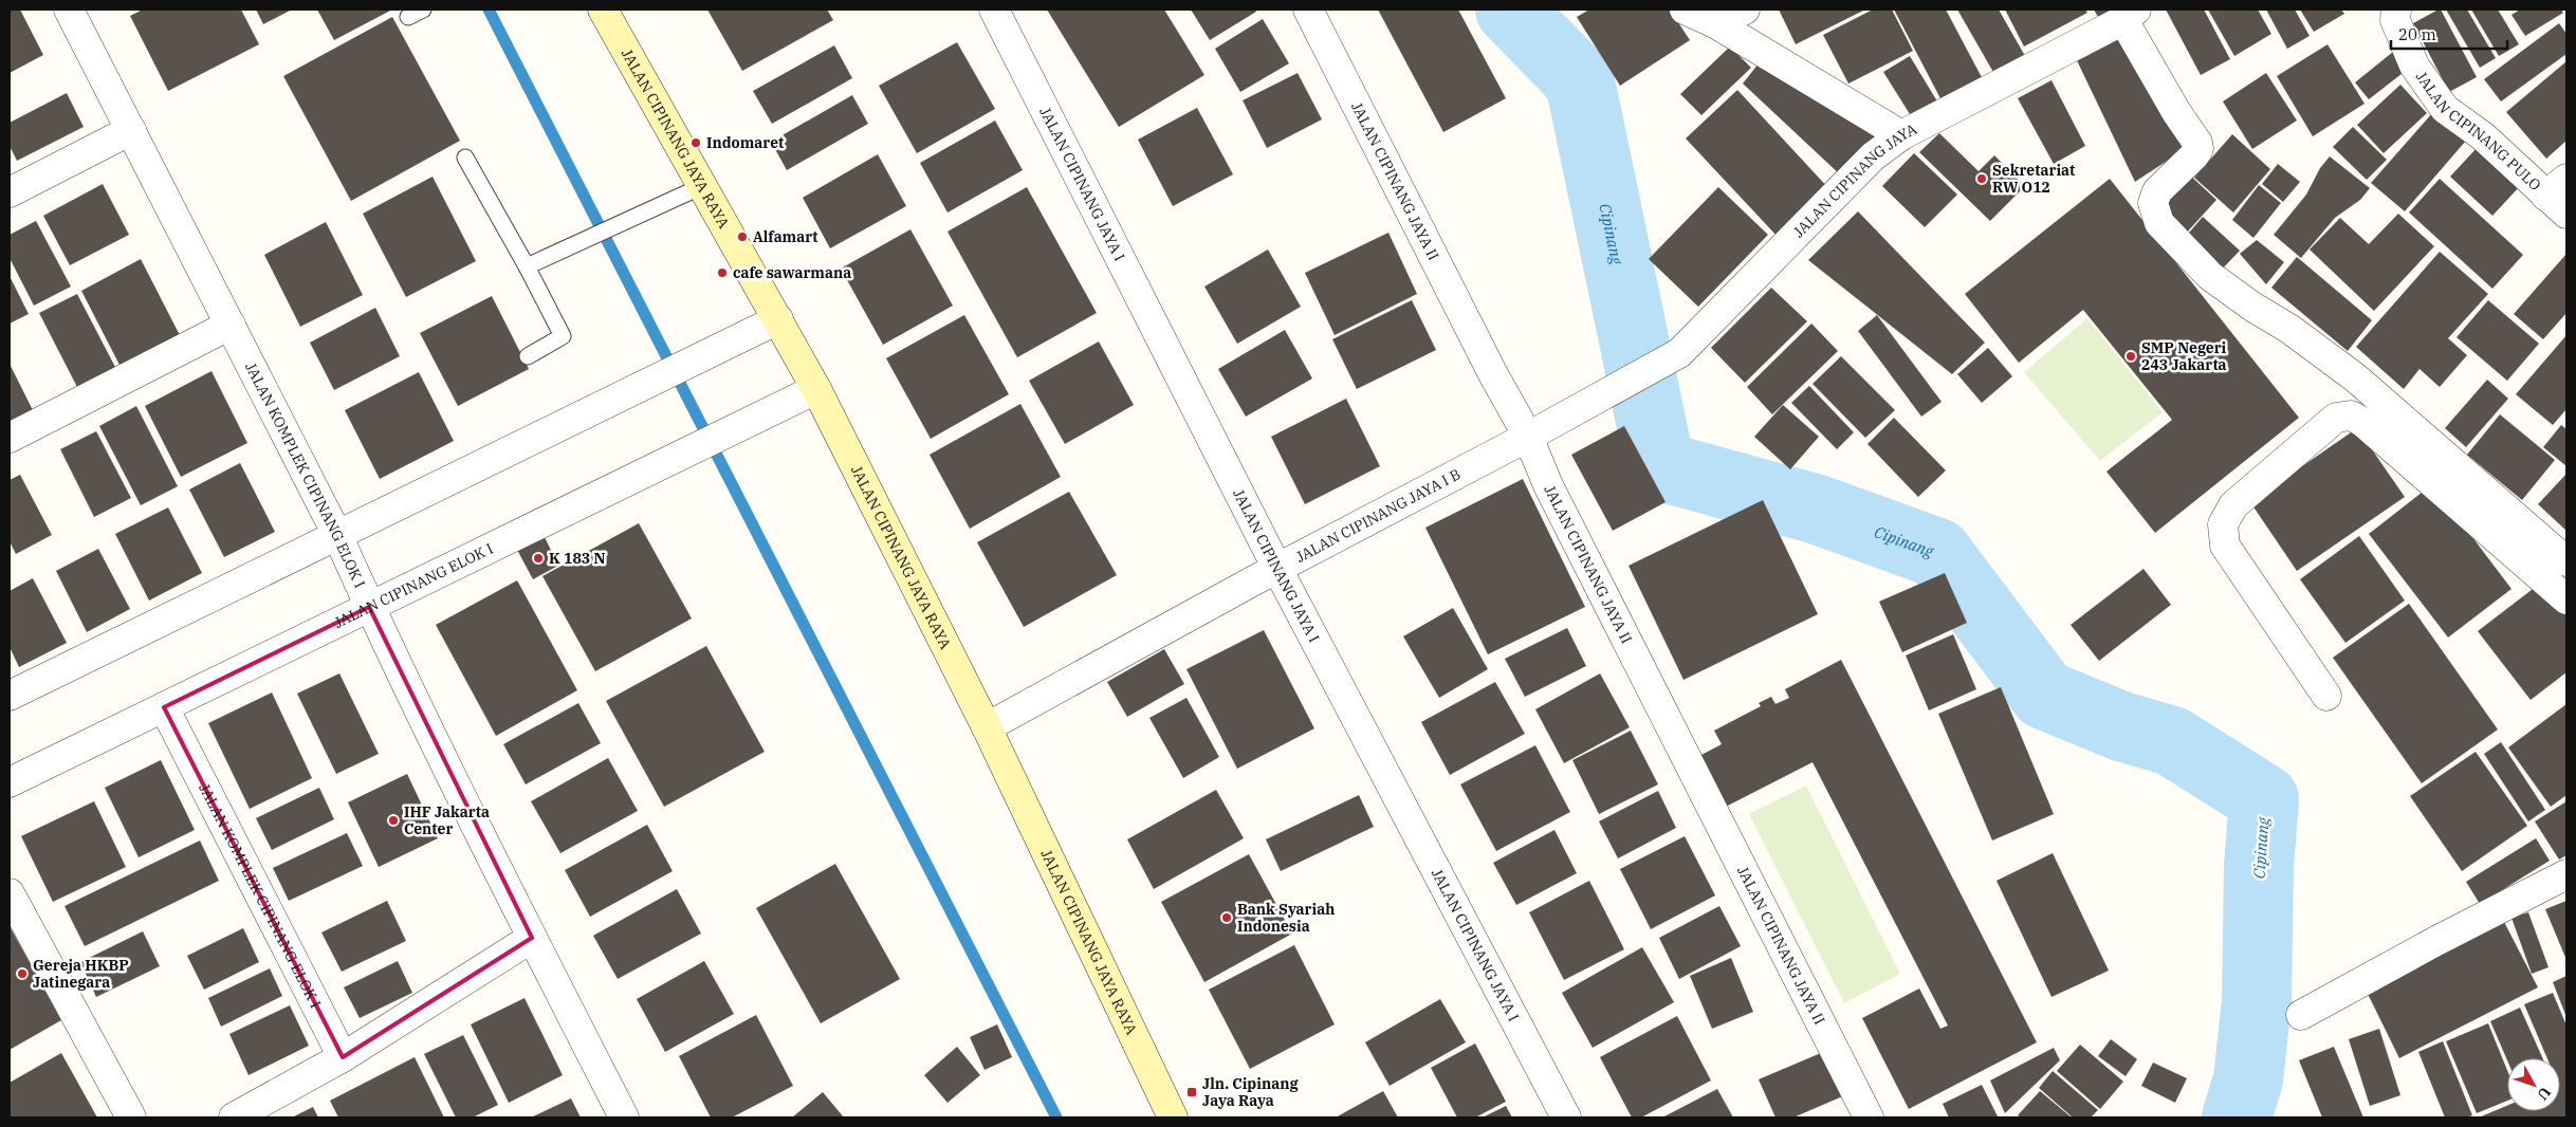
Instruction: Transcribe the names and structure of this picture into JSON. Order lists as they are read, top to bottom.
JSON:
{
  "streets": {
    "main road": ["JALAN CIPINANG JAYA RAYA"],
    "street": [
      "JALAN CIPINANG PULO",
      "JALAN CIPINANG JAYA II",
      "JALAN CIPINANG JAYA",
      "JALAN CIPINANG JAYA I",
      "JALAN KOMPLEK CIPINANG ELOK I",
      "JALAN CIPINANG JAYA I B",
      "JALAN CIPINANG ELOK I"
    ]
  },
  "crossings": [
    ["JALAN CIPINANG JAYA RAYA", "JALAN CIPINANG JAYA I B"],
    ["JALAN CIPINANG JAYA RAYA", "JALAN CIPINANG ELOK I"],
    ["JALAN CIPINANG JAYA II", "JALAN CIPINANG JAYA I B"],
    ["JALAN CIPINANG JAYA", "JALAN CIPINANG JAYA I B"],
    ["JALAN CIPINANG JAYA I", "JALAN CIPINANG JAYA I B"],
    ["JALAN KOMPLEK CIPINANG ELOK I", "JALAN CIPINANG ELOK I"]
  ],
  "water": ["Cipinang"],
  "places": {
    "other": [
      "Indomaret",
      "Sekretariat RW O12",
      "Alfamart",
      "cafe sawarmana",
      "SMP Negeri 243 Jakarta",
      "K 183 N",
      "IHF Jakarta Center",
      "Bank Syariah Indonesia",
      "Gereja HKBP Jatinegara"
    ],
    "transit": ["Jln. Cipinang Jaya Raya"]
  },
  "scale_bar": "20 m",
  "north": "bottom right"
}
